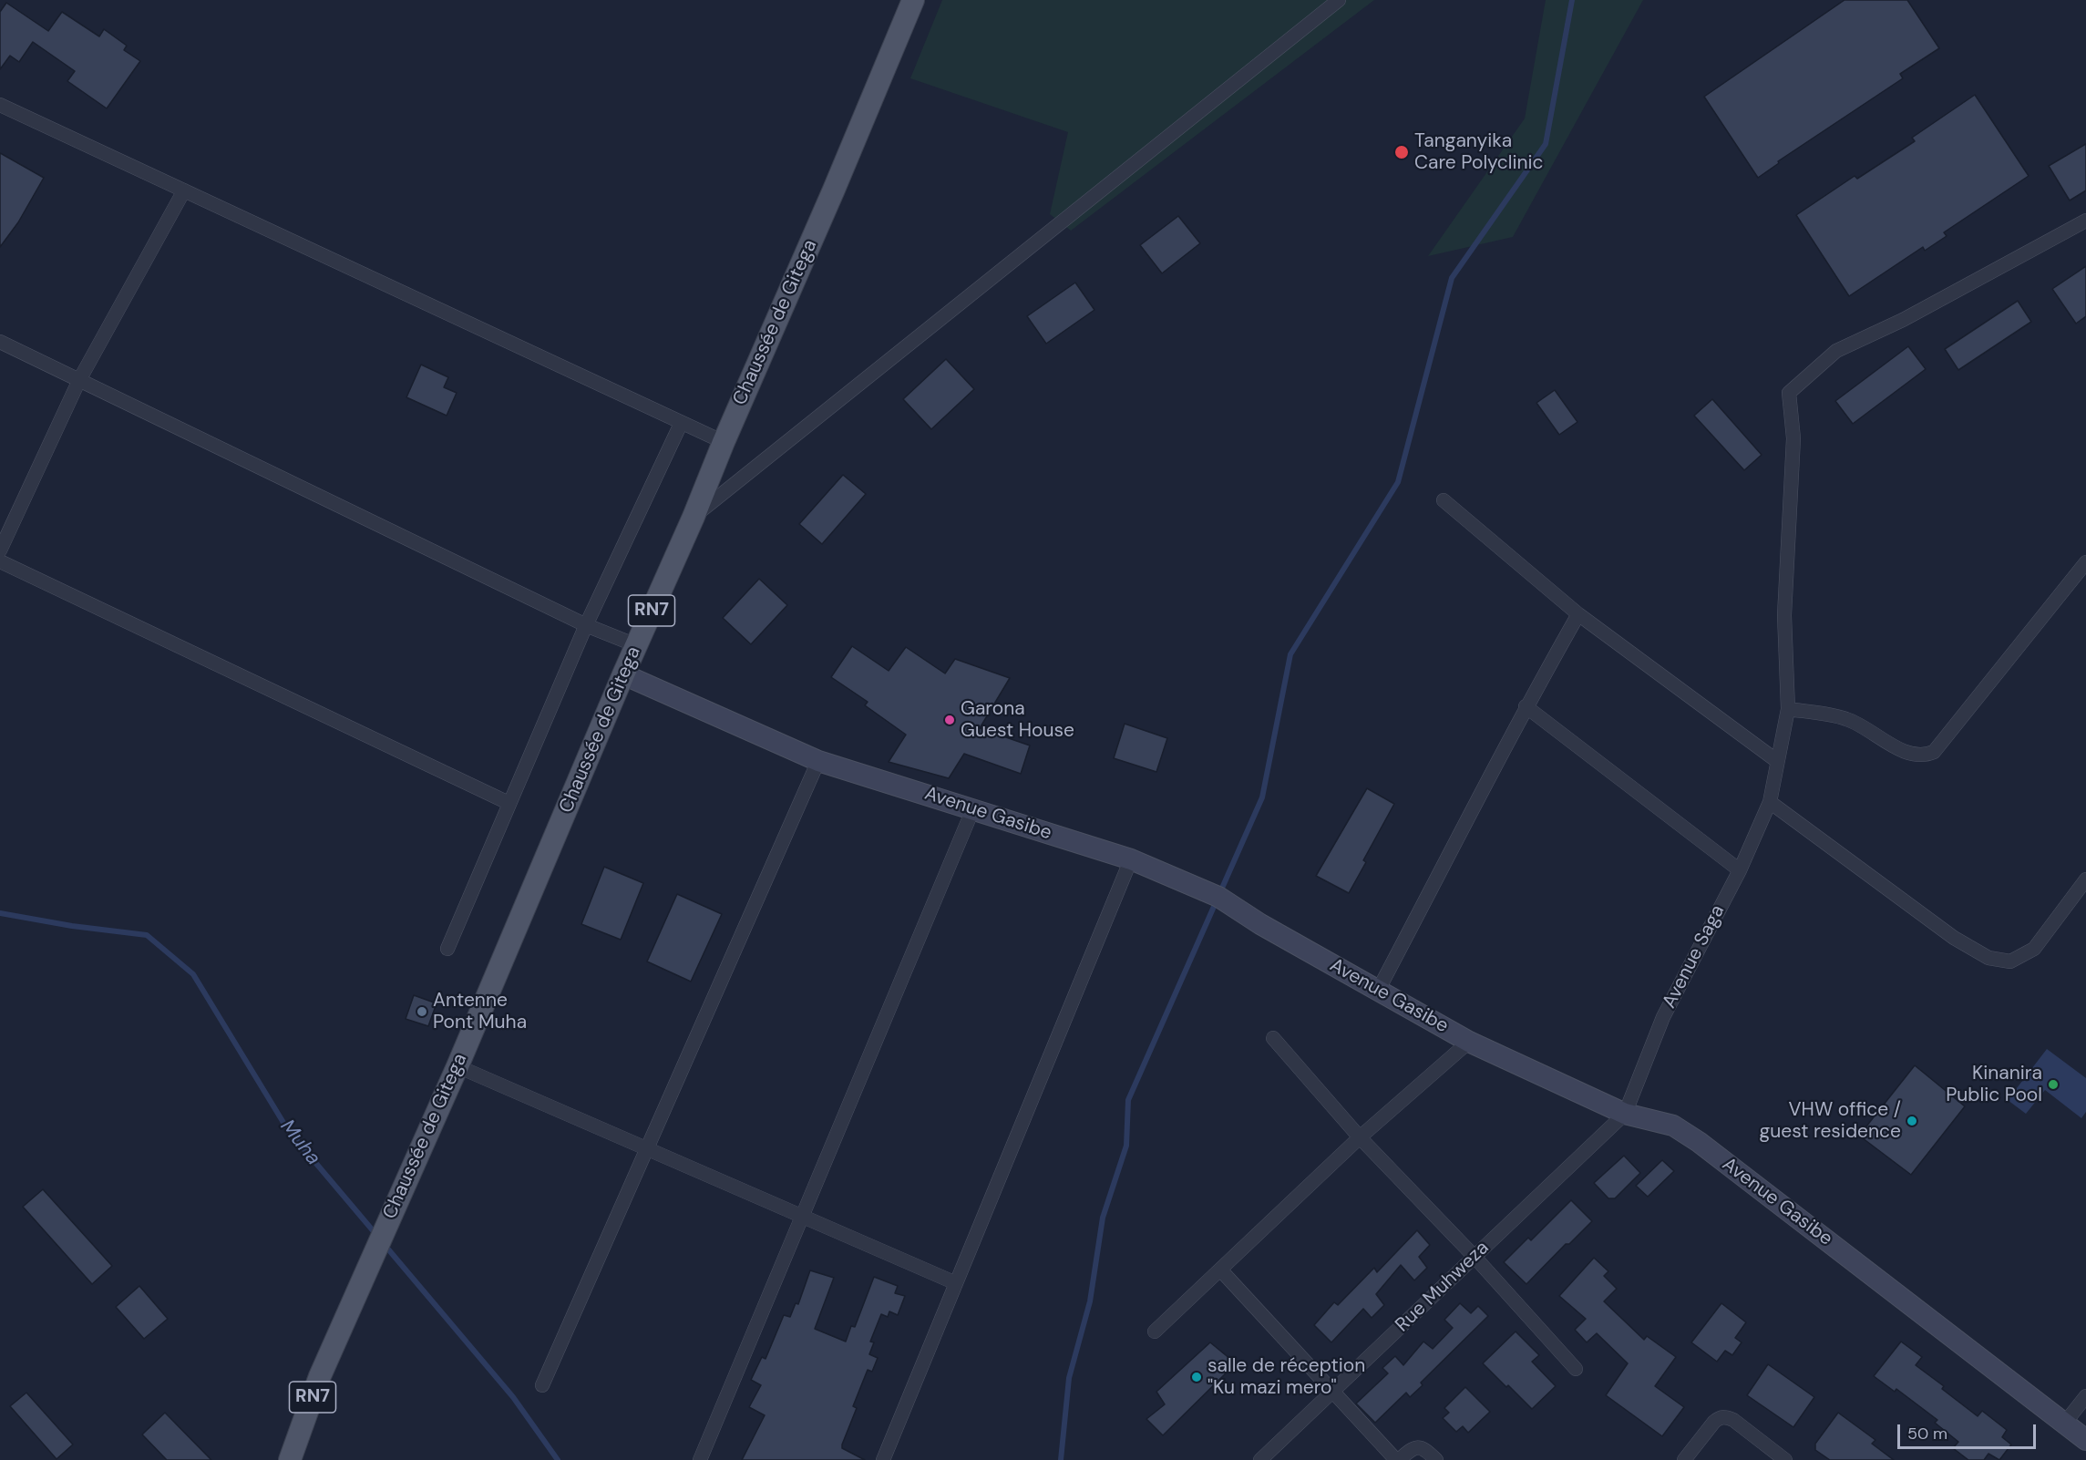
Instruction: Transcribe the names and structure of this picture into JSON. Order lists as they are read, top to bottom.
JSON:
{
  "streets": {
    "main road": ["Chaussée de Gitega", "RN7"],
    "street": ["Avenue Gasibe", "Avenue Saga", "Rue Muhweza"]
  },
  "crossings": [
    ["Chaussée de Gitega", "Avenue Gasibe"],
    ["Avenue Gasibe", "Avenue Saga"],
    ["Avenue Gasibe", "Rue Muhweza"],
    ["Avenue Saga", "Rue Muhweza"]
  ],
  "water": ["Muha"],
  "places": [
    "Tanganyika Care Polyclinic",
    "Garona Guest House",
    "Antenne Pont Muha",
    "Kinanira Public Pool",
    "VHW office / guest residence",
    "salle de réception \"Ku mazi mero\""
  ],
  "scale_bar": "50 m"
}
